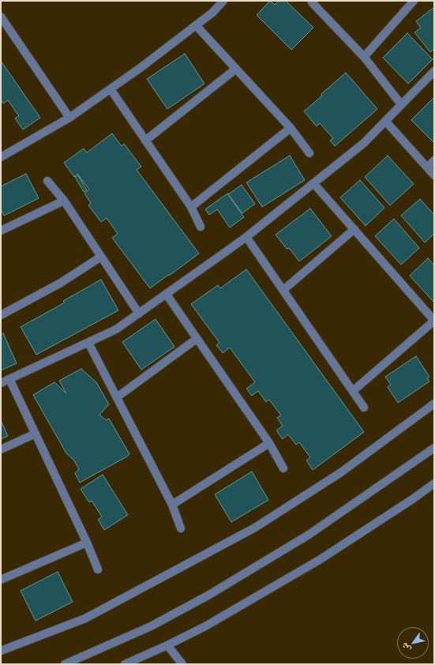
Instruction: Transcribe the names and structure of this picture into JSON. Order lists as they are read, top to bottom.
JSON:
{
  "north": "bottom left"
}
